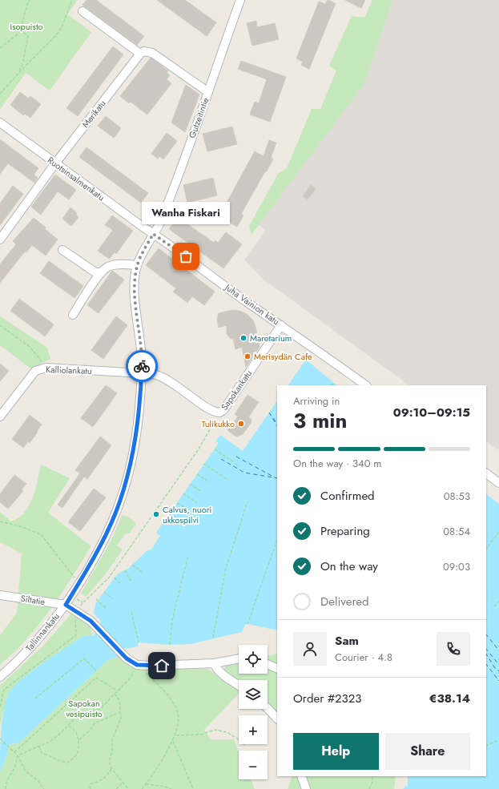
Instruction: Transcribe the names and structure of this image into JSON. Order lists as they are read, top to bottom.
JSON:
{
  "streets": {
    "street": [
      "Merikatu",
      "Gutzeitintie",
      "Ruotsinsalmenkatu",
      "Juha Vainion katu",
      "Kalliolankatu",
      "Sapokankatu",
      "Siltatie",
      "Tallinnankatu"
    ]
  },
  "crossings": [
    ["Merikatu", "Ruotsinsalmenkatu"],
    ["Gutzeitintie", "Ruotsinsalmenkatu"],
    ["Gutzeitintie", "Juha Vainion katu"],
    ["Gutzeitintie", "Tallinnankatu"],
    ["Ruotsinsalmenkatu", "Juha Vainion katu"],
    ["Ruotsinsalmenkatu", "Tallinnankatu"],
    ["Juha Vainion katu", "Sapokankatu"],
    ["Juha Vainion katu", "Tallinnankatu"],
    ["Kalliolankatu", "Sapokankatu"],
    ["Kalliolankatu", "Tallinnankatu"],
    ["Sapokankatu", "Tallinnankatu"],
    ["Siltatie", "Tallinnankatu"]
  ],
  "parks": ["Isopuisto", "Sapokan vesipuisto"],
  "places": [
    "Wanha Fiskari",
    "Maretarium",
    "Merisydän Cafe",
    "Tulikukko",
    "Calvus, nuori ukkospilvi"
  ],
  "page": {
    "bubble": "Wanha Fiskari",
    "heading": ["3 min", "Arriving in", "09:10–09:15"],
    "panel": [
      "Sam",
      "Courier · 4.8",
      "Order #2323",
      "€38.14"
    ],
    "bar": "On the way · 340 m",
    "list": [
      ["Confirmed", "08:53"],
      ["Preparing", "08:54"],
      ["On the way", "09:03"],
      "Delivered"
    ],
    "map_buttons": ["+", "−"],
    "buttons": ["Help", "Share"]
  }
}
